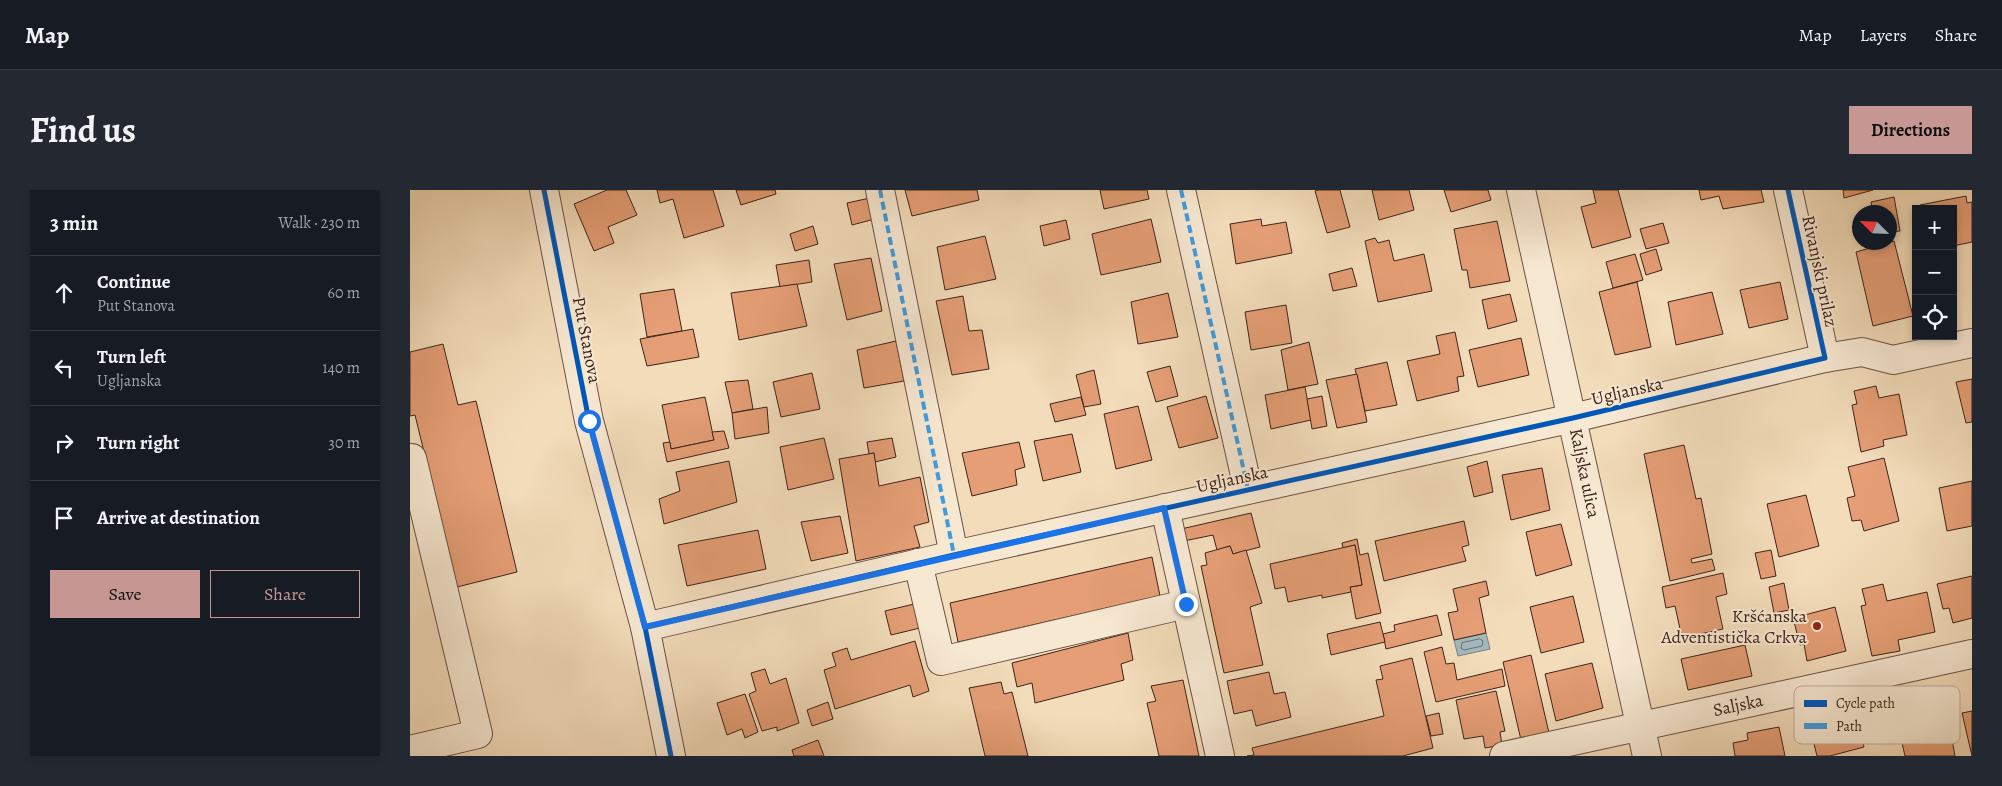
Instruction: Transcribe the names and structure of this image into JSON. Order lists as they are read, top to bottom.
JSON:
{
  "streets": {
    "street": [
      "Rivanjski prilaz",
      "Put Stanova",
      "Ugljanska",
      "Kaljska ulica",
      "Saljska"
    ]
  },
  "crossings": [
    ["Rivanjski prilaz", "Ugljanska"],
    ["Put Stanova", "Ugljanska"],
    ["Ugljanska", "Kaljska ulica"],
    ["Kaljska ulica", "Saljska"]
  ],
  "places": ["Kršćanska Adventistička Crkva"],
  "legend": ["Cycle path", "Path"],
  "north": "top left",
  "page": {
    "header": "Map",
    "nav": ["Map", "Layers", "Share"],
    "title": "Find us",
    "buttons": [
      "Directions",
      ["Save", "Share"]
    ],
    "heading": ["3 min", "Walk · 230 m"],
    "map_buttons": ["+", "−"],
    "list": [
      ["Continue", "Put Stanova", "60 m"],
      ["Turn left", "Ugljanska", "140 m"],
      ["Turn right", "30 m"],
      "Arrive at destination"
    ]
  }
}
